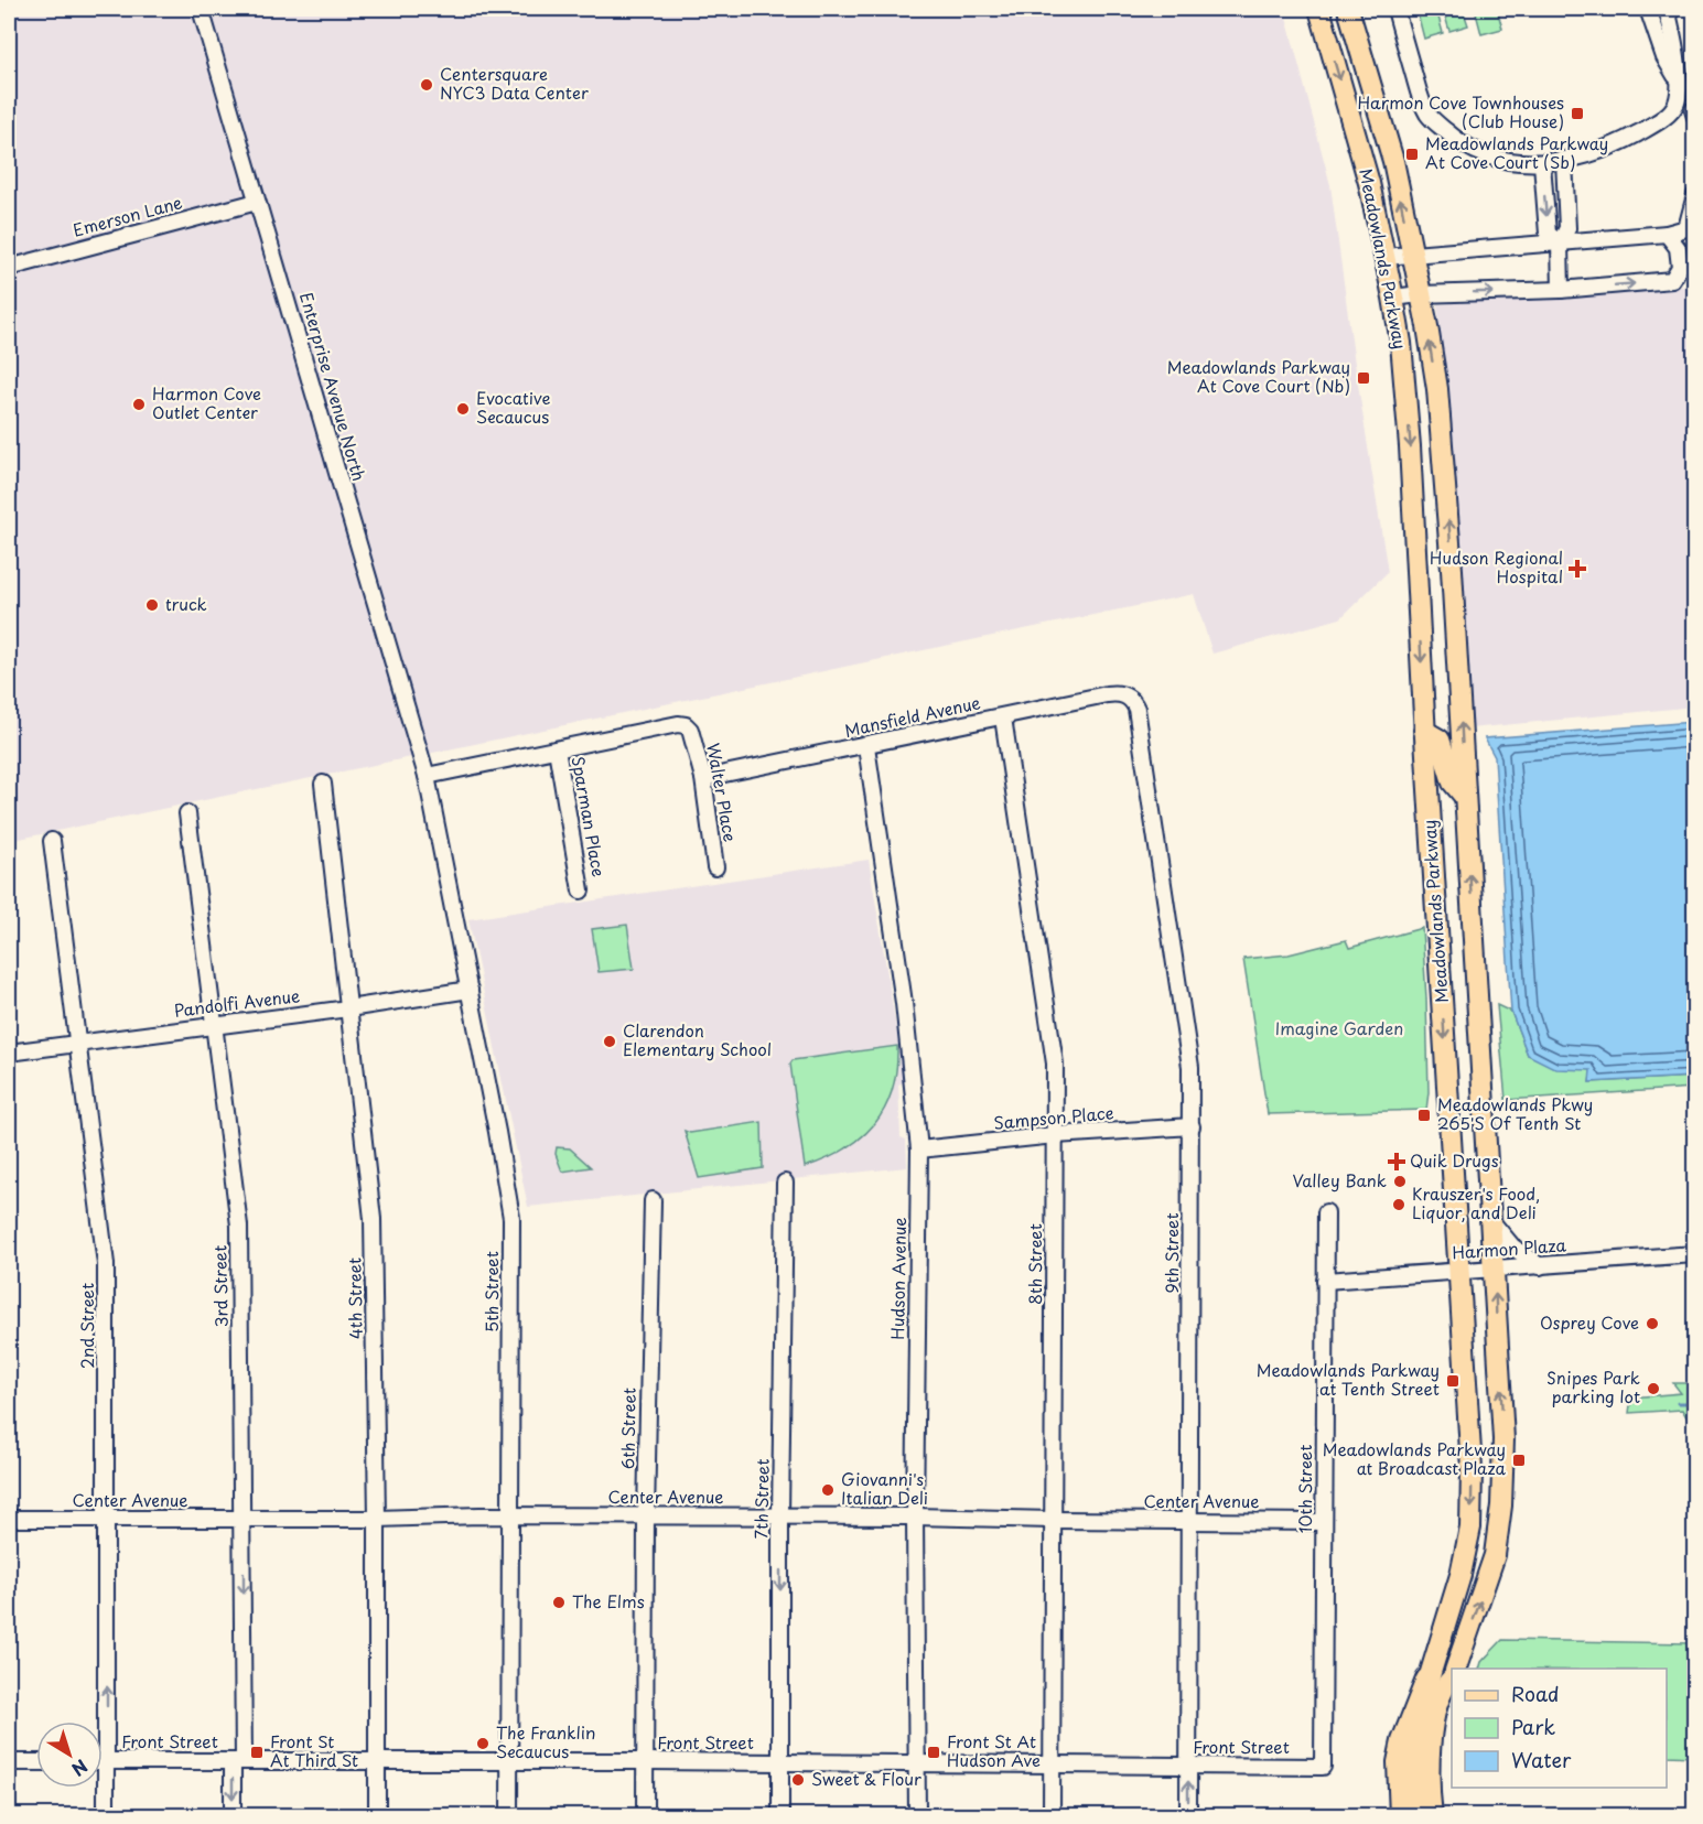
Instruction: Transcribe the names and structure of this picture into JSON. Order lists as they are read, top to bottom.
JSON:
{
  "streets": {
    "main road": ["Meadowlands Parkway"],
    "street": [
      "Emerson Lane",
      "Enterprise Avenue North",
      "Mansfield Avenue",
      "Walter Place",
      "Sparman Place",
      "Pandolfi Avenue",
      "Sampson Place",
      "Harmon Plaza",
      "9th Street",
      "8th Street",
      "Hudson Avenue",
      "3rd Street",
      "5th Street",
      "4th Street",
      "2nd Street",
      "6th Street",
      "10th Street",
      "Center Avenue",
      "7th Street",
      "Front Street"
    ]
  },
  "crossings": [
    ["Emerson Lane", "Enterprise Avenue North"],
    ["Meadowlands Parkway", "Harmon Plaza"],
    ["Enterprise Avenue North", "5th Street"],
    ["Mansfield Avenue", "Walter Place"],
    ["Mansfield Avenue", "9th Street"],
    ["Mansfield Avenue", "8th Street"],
    ["Mansfield Avenue", "Hudson Avenue"],
    ["Walter Place", "Sparman Place"],
    ["Pandolfi Avenue", "3rd Street"],
    ["Pandolfi Avenue", "5th Street"],
    ["Pandolfi Avenue", "4th Street"],
    ["Pandolfi Avenue", "2nd Street"],
    ["Sampson Place", "9th Street"],
    ["Sampson Place", "8th Street"],
    ["Sampson Place", "Hudson Avenue"],
    ["Harmon Plaza", "10th Street"],
    ["9th Street", "Center Avenue"],
    ["9th Street", "Front Street"],
    ["8th Street", "Center Avenue"],
    ["8th Street", "Front Street"],
    ["Hudson Avenue", "Center Avenue"],
    ["Hudson Avenue", "Front Street"],
    ["3rd Street", "Center Avenue"],
    ["3rd Street", "Front Street"],
    ["5th Street", "Center Avenue"],
    ["5th Street", "Front Street"],
    ["4th Street", "Center Avenue"],
    ["4th Street", "Front Street"],
    ["2nd Street", "Center Avenue"],
    ["2nd Street", "Front Street"],
    ["6th Street", "Center Avenue"],
    ["6th Street", "Front Street"],
    ["10th Street", "Center Avenue"],
    ["10th Street", "Front Street"],
    ["Center Avenue", "7th Street"],
    ["7th Street", "Front Street"]
  ],
  "one_way": ["7th Street"],
  "parks": ["Imagine Garden"],
  "places": {
    "other": [
      "Centersquare NYC3 Data Center",
      "Harmon Cove Outlet Center",
      "Evocative Secaucus",
      "truck",
      "Clarendon Elementary School",
      "Valley Bank",
      "Krauszer's Food, Liquor, and Deli",
      "Osprey Cove",
      "Snipes Park parking lot",
      "Giovanni's Italian Deli",
      "The Elms",
      "The Franklin Secaucus",
      "Sweet & Flour"
    ],
    "transit": [
      "Harmon Cove Townhouses (Club House)",
      "Meadowlands Parkway At Cove Court (Sb)",
      "Meadowlands Parkway At Cove Court (Nb)",
      "Meadowlands Pkwy 265'S Of Tenth St",
      "Meadowlands Parkway at Tenth Street",
      "Meadowlands Parkway at Broadcast Plaza",
      "Front St At Third St",
      "Front St At Hudson Ave"
    ],
    "health": ["Hudson Regional Hospital", "Quik Drugs"]
  },
  "legend": ["Road", "Park", "Water"],
  "north": "bottom right"
}
